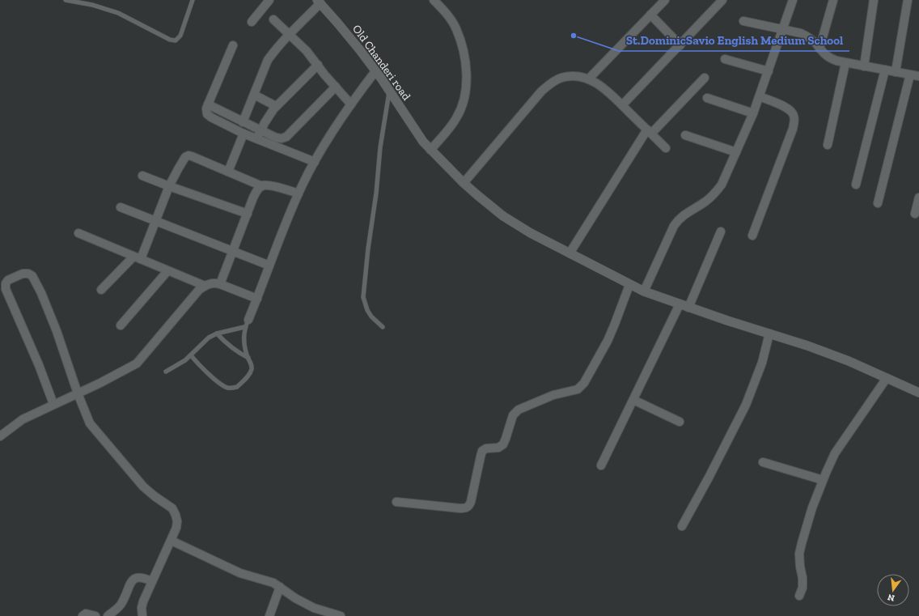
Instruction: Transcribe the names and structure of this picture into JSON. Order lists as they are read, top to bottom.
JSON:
{
  "streets": {
    "street": ["Old Chanderi road"]
  },
  "places": ["St.DominicSavio English Medium School"],
  "north": "bottom"
}
